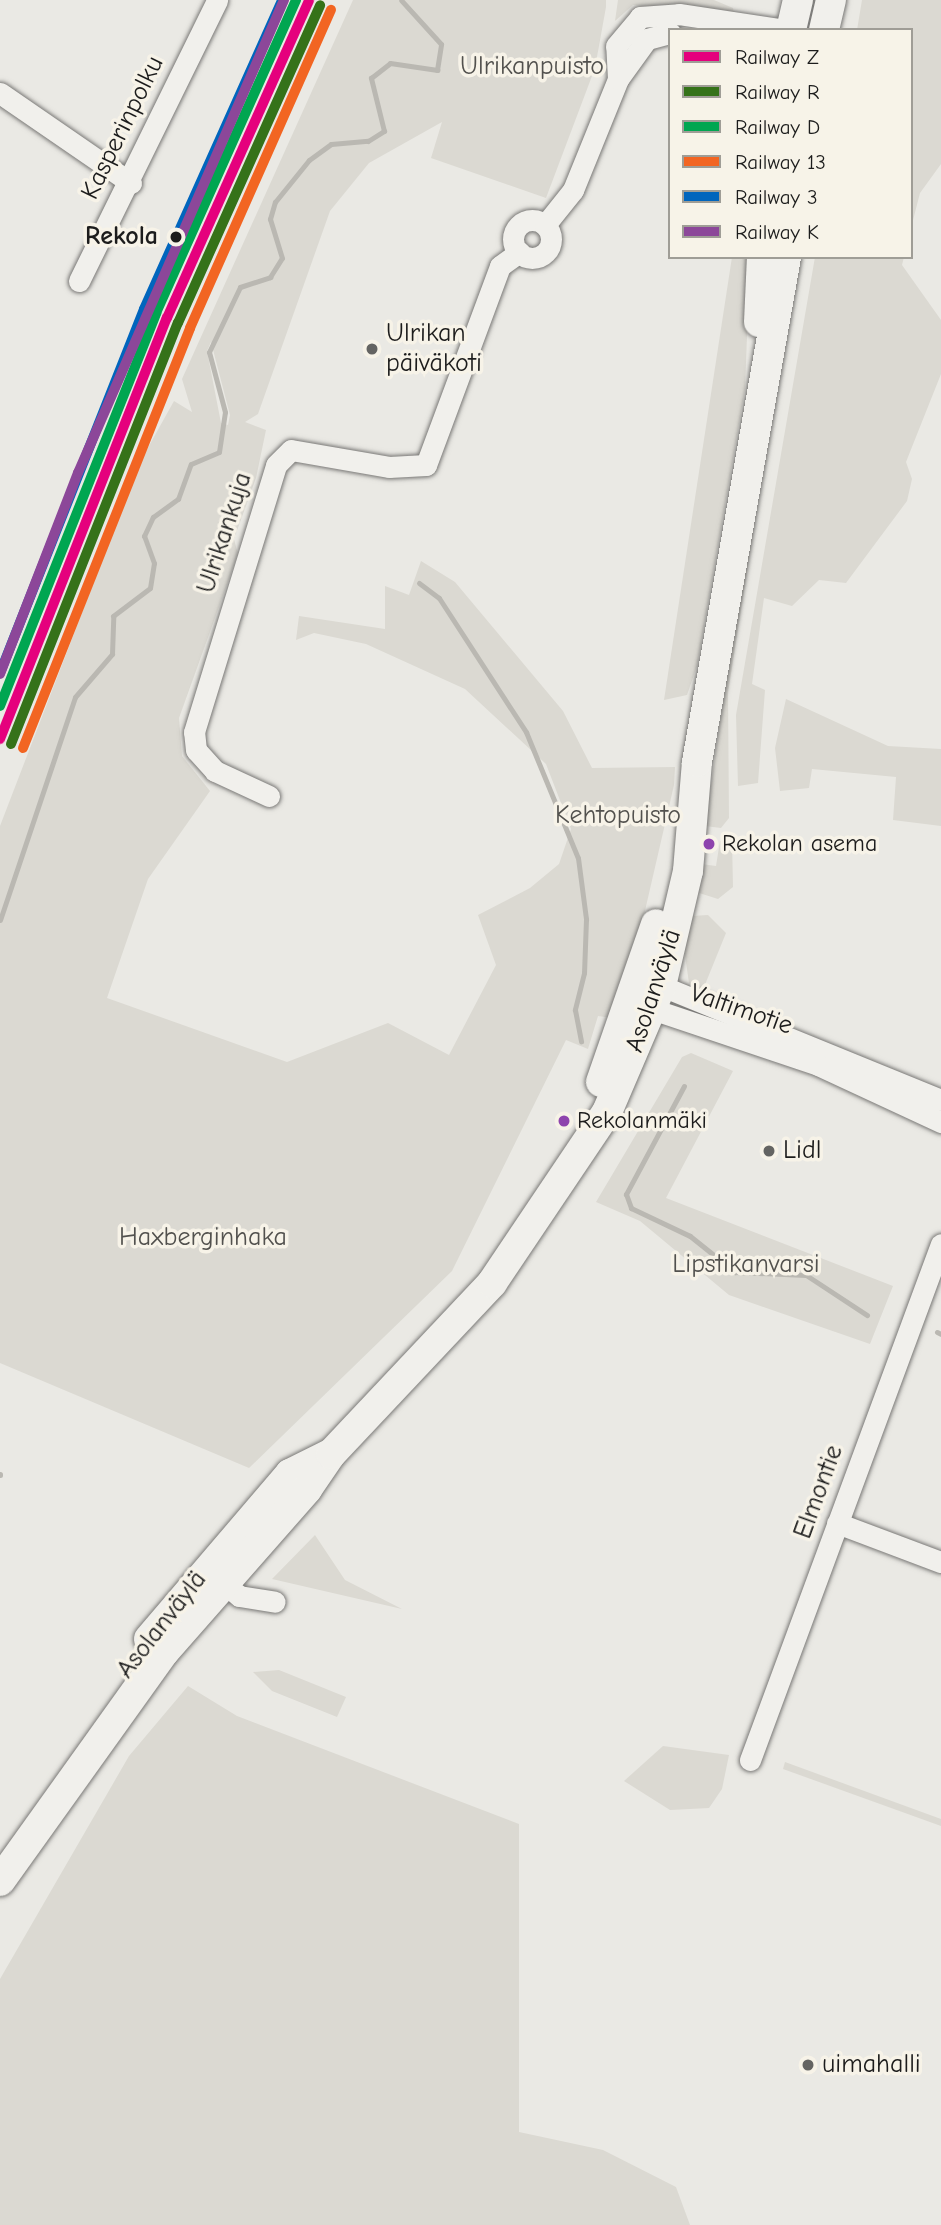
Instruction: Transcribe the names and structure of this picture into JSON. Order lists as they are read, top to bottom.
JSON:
{
  "streets": {
    "main road": ["Asolanväylä"],
    "street": [
      "Kasperinpolku",
      "Ulrikankuja",
      "Valtimotie",
      "Elmontie"
    ]
  },
  "crossings": [
    ["Asolanväylä", "Valtimotie"]
  ],
  "parks": [
    "Ulrikanpuisto",
    "Kehtopuisto",
    "Haxberginhaka",
    "Lipstikanvarsi"
  ],
  "places": [
    "Rekola",
    "Ulrikan päiväkoti",
    "Rekolan asema",
    "Rekolanmäki",
    "Lidl",
    "uimahalli"
  ],
  "lines": [
    "rail line Z",
    "rail line D",
    "rail line 3",
    "rail line K",
    "rail line R",
    "rail line 13"
  ],
  "legend": [
    "Railway Z",
    "Railway R",
    "Railway D",
    "Railway 13",
    "Railway 3",
    "Railway K"
  ]
}
